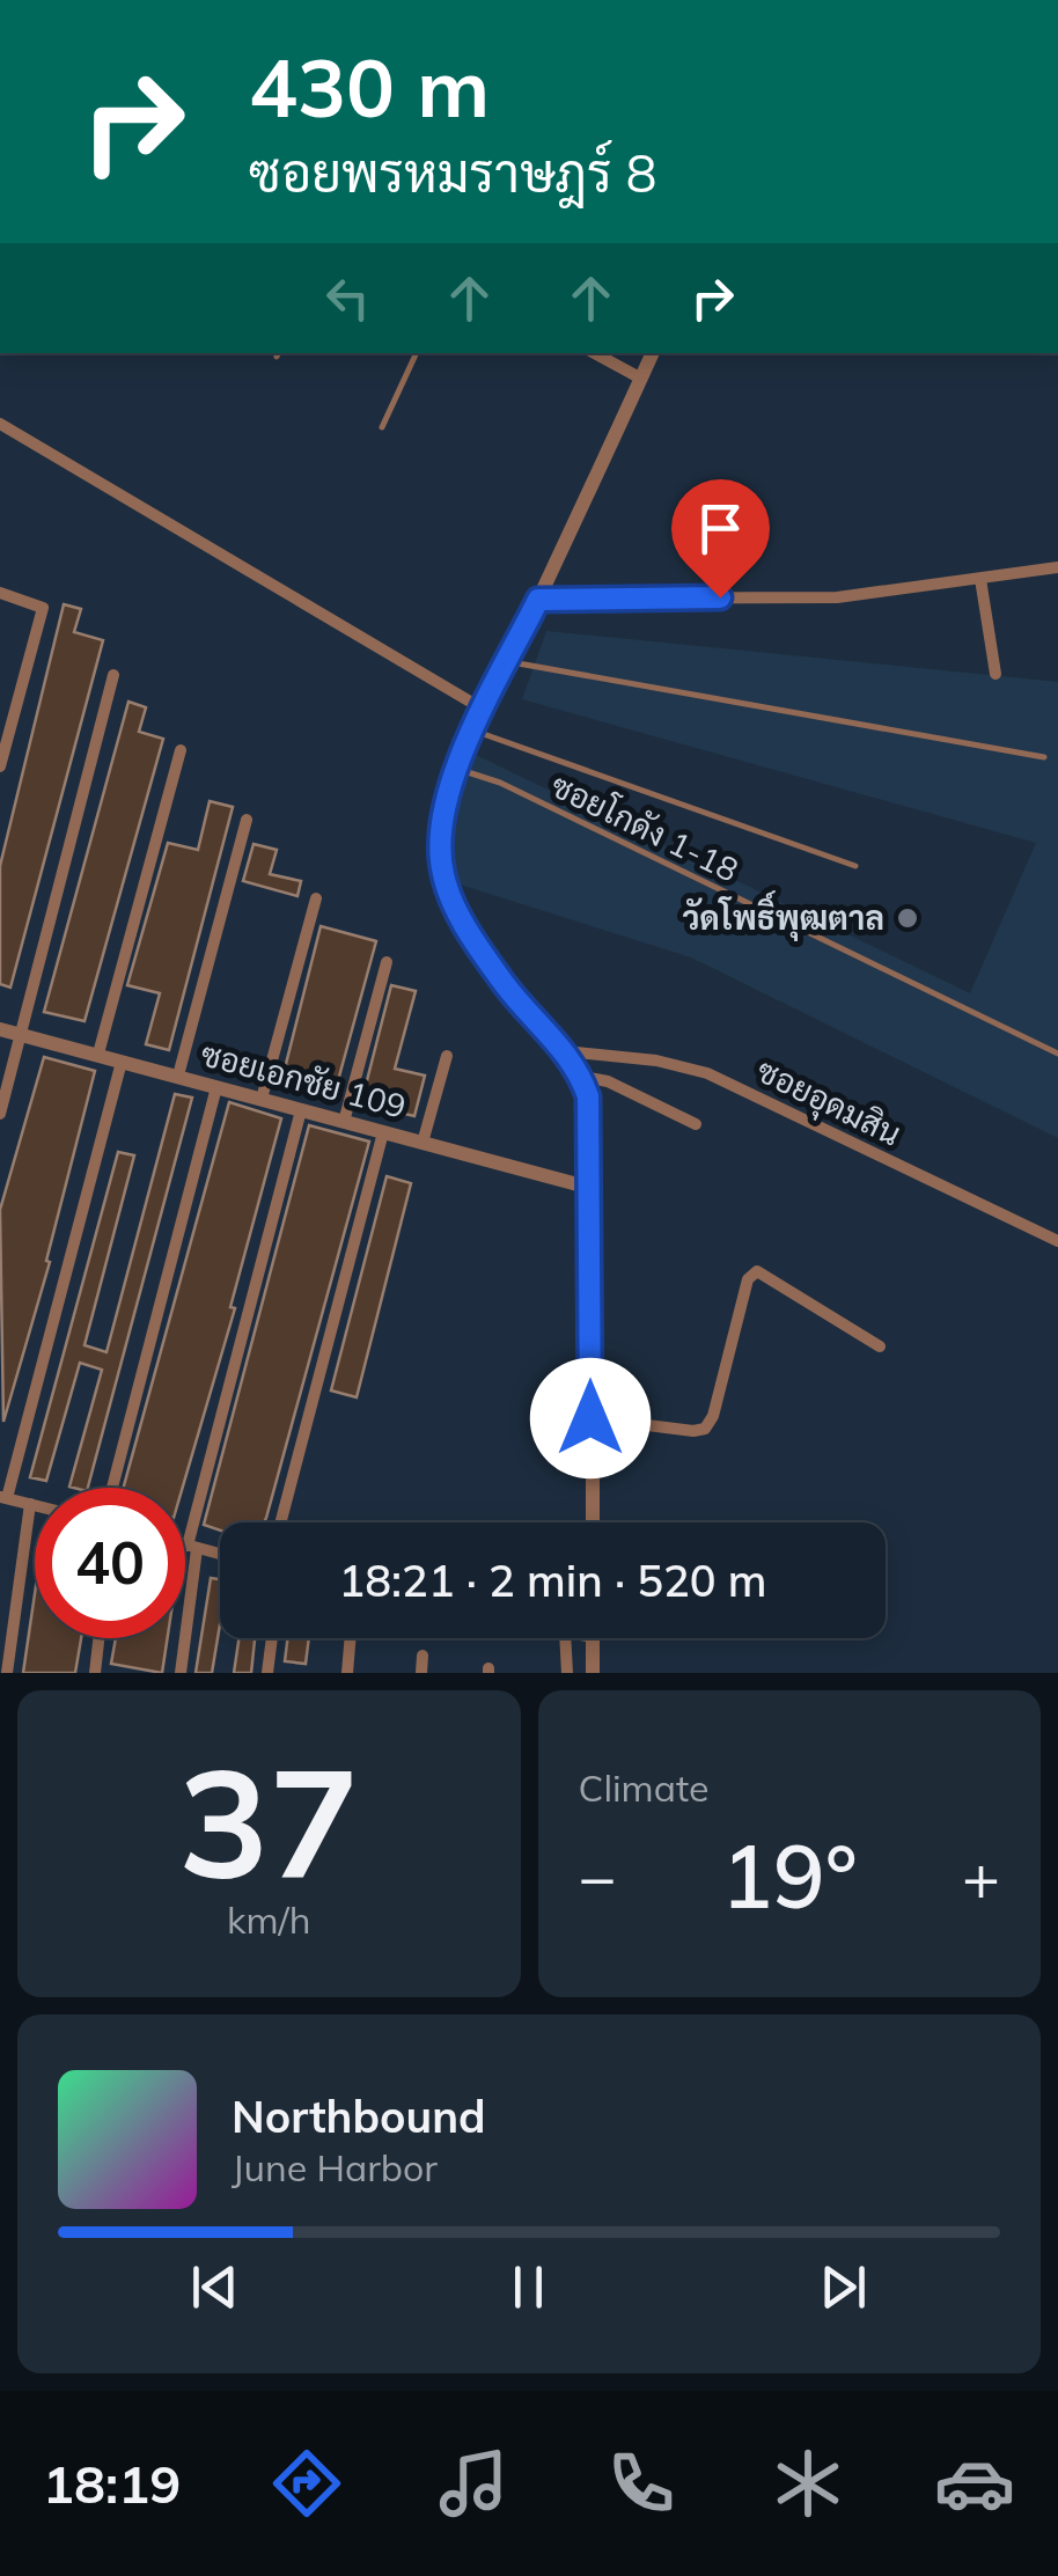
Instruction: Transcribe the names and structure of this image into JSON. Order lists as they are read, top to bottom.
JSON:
{
  "streets": {
    "street": ["ซอยเอกชัย 109", "ซอยอุดมสิน"],
    "lane": ["ซอยโกดัง 1-18"]
  },
  "places": ["วัดโพธิ์พุฒตาล"],
  "page": {
    "turn": ["430 m", "ซอยพรหมราษฎร์ 8"],
    "limit": "40",
    "trip": "18:21 · 2 min · 520 m",
    "tile": [
      ["37", "km/h"],
      "Climate"
    ],
    "heat": ["−", "19°", "+"],
    "song": ["Northbound", "June Harbor"],
    "tabs": "18:19"
  }
}
